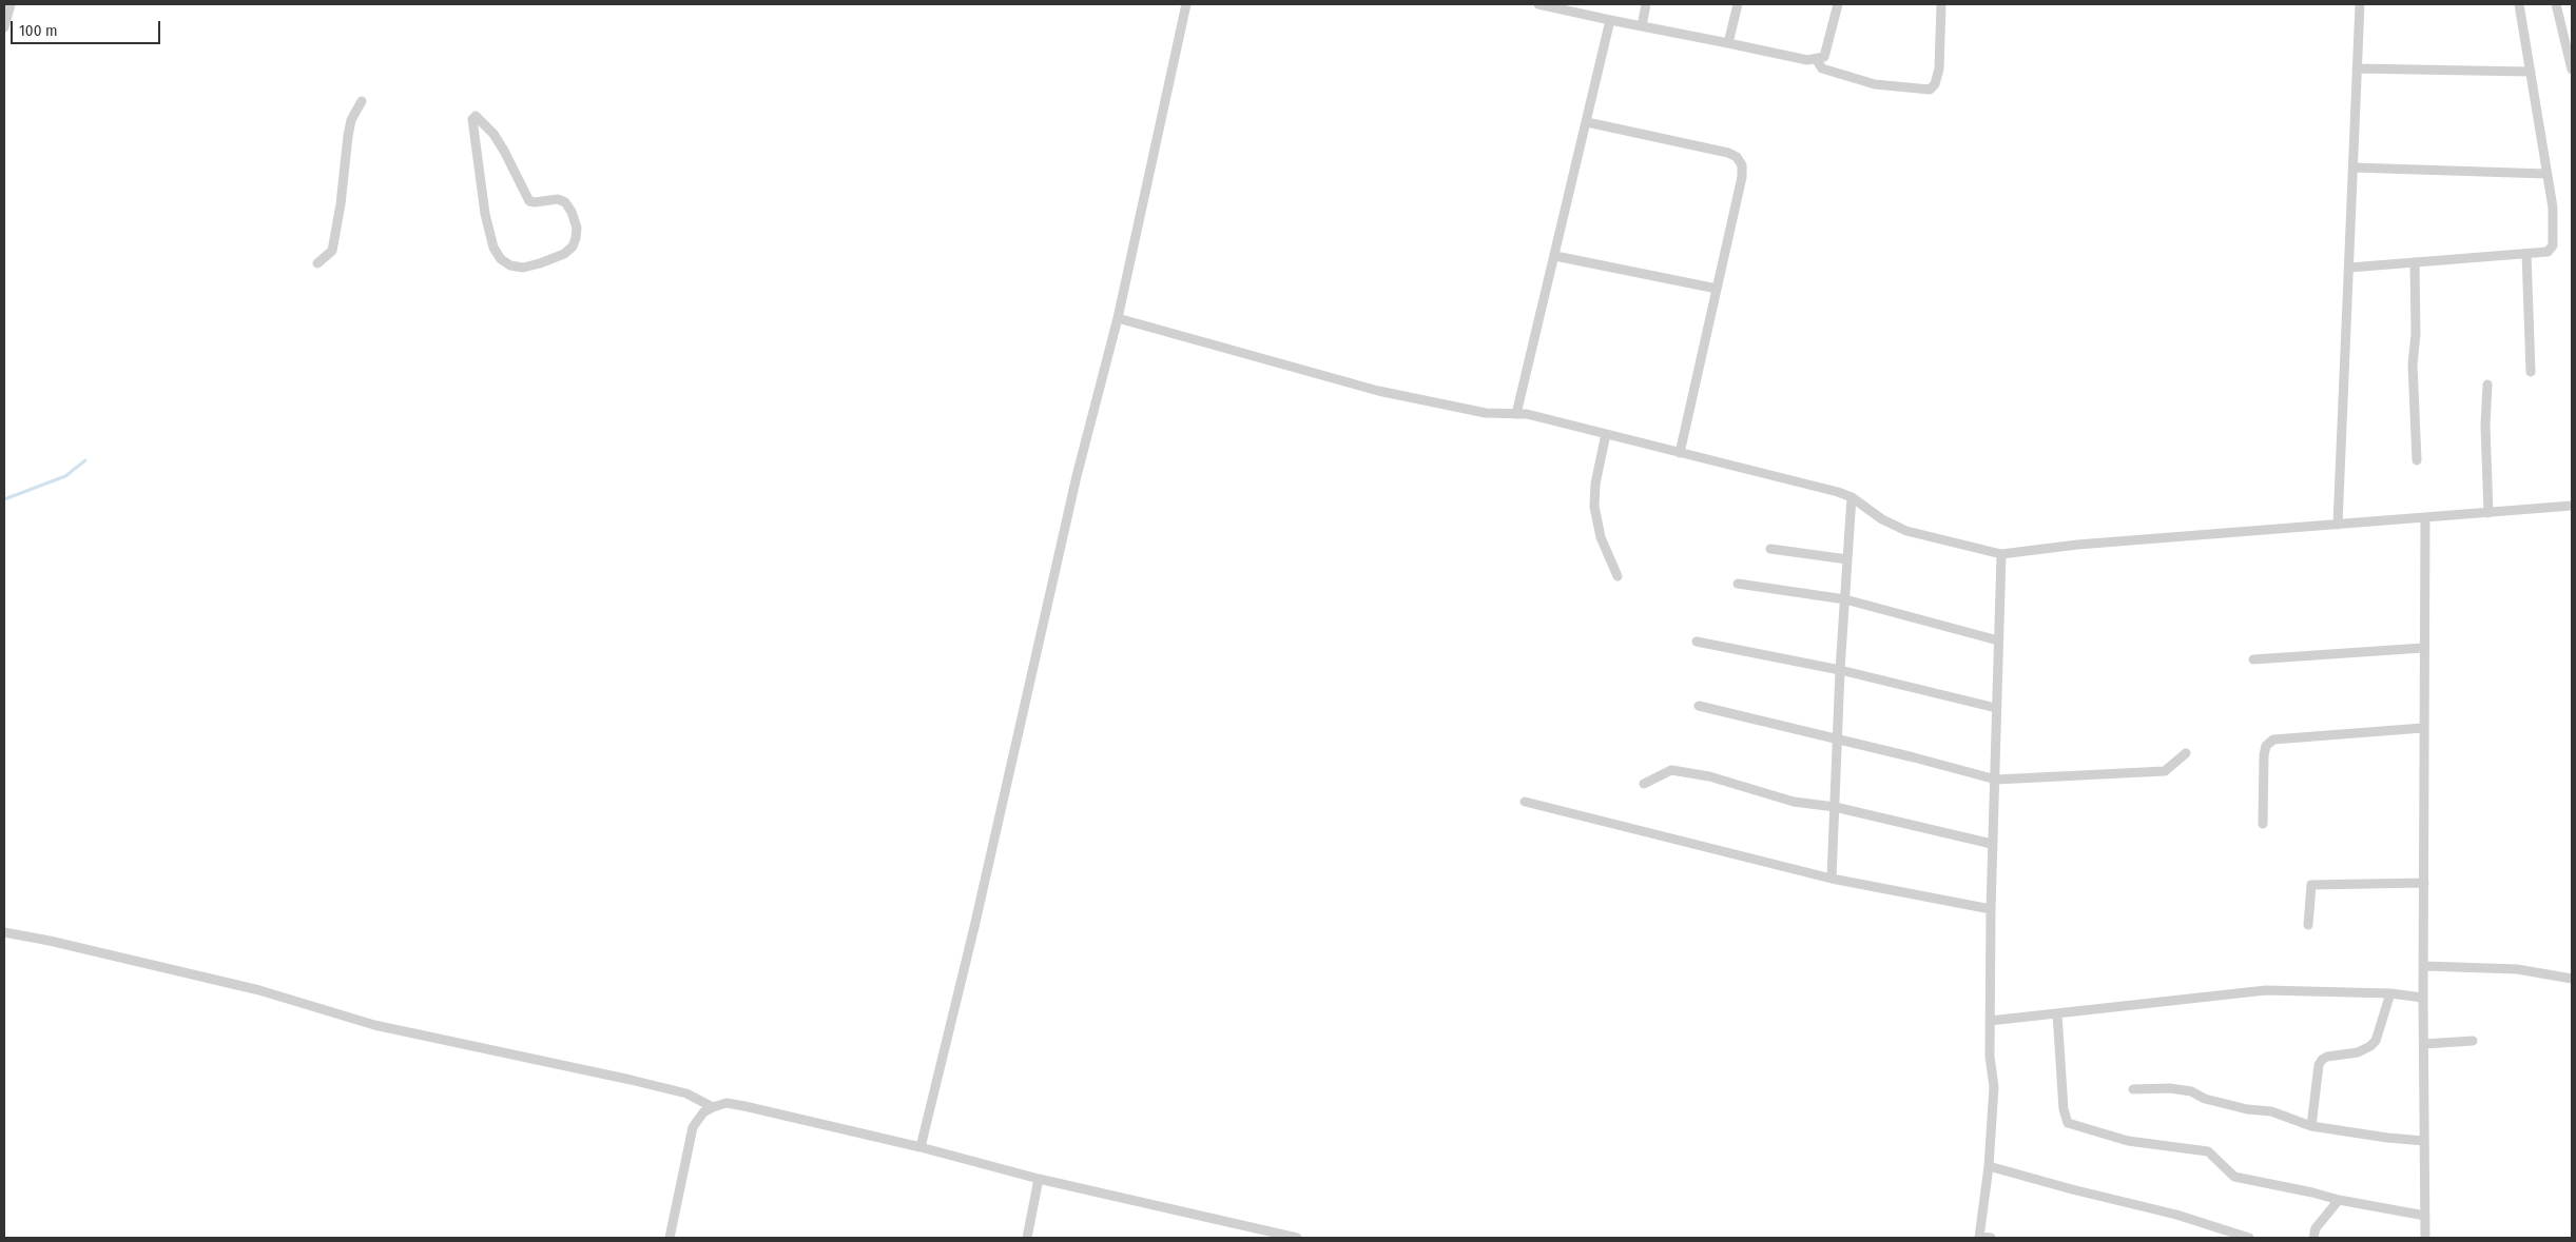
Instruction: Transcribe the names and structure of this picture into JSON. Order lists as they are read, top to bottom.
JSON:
{
  "scale_bar": "100 m"
}
